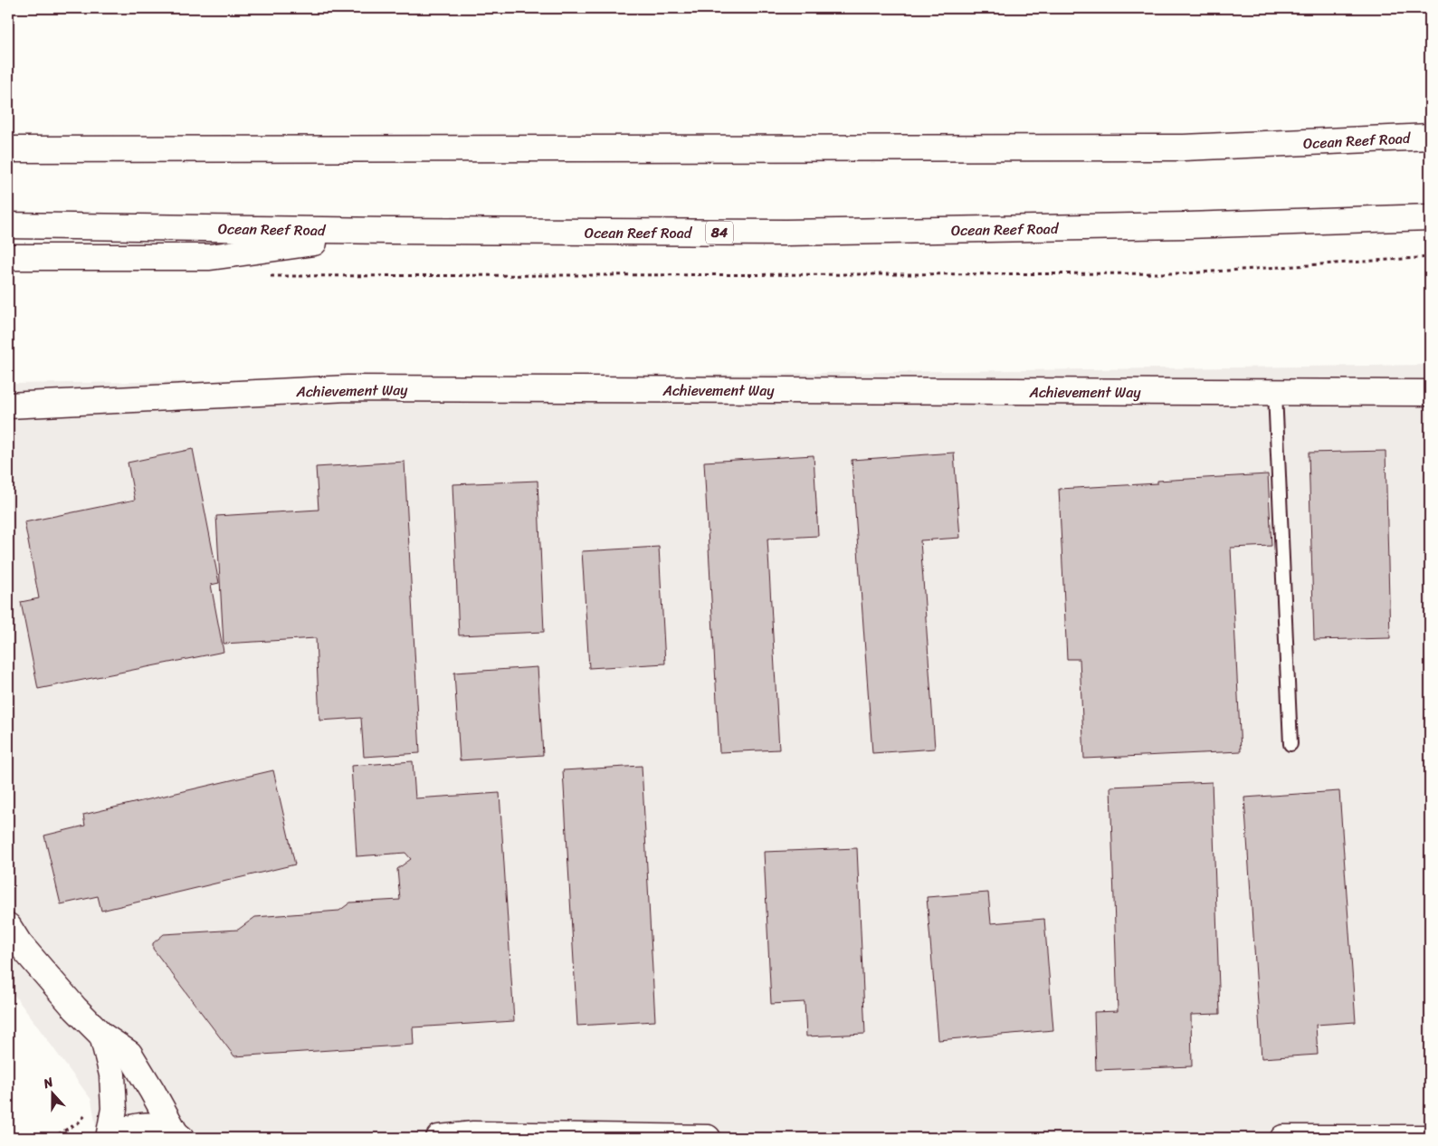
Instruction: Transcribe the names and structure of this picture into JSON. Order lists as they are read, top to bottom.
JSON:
{
  "streets": {
    "main road": ["Ocean Reef Road", "84", "Achievement Way"]
  },
  "north": "top"
}
